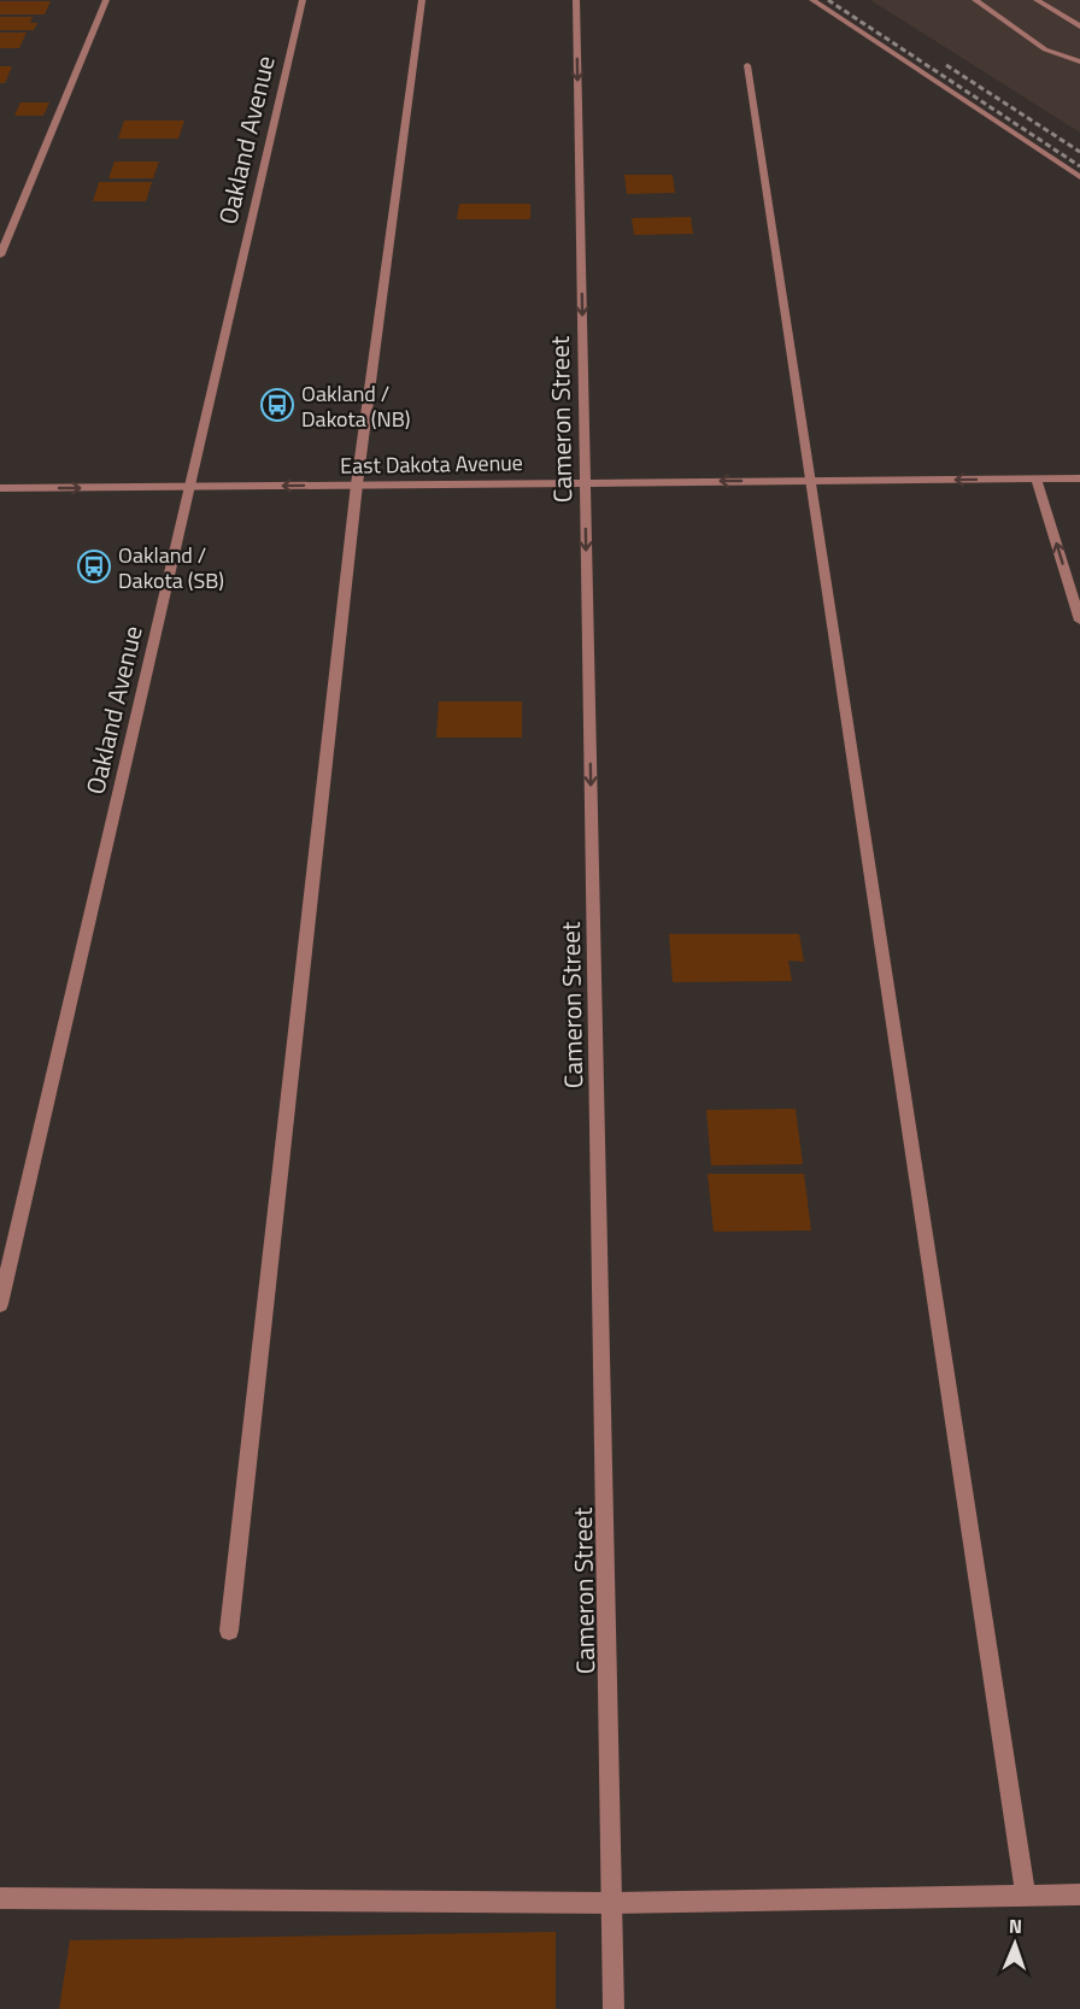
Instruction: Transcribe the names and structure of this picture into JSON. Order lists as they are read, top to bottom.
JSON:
{
  "streets": {
    "street": ["Oakland Avenue", "Cameron Street", "East Dakota Avenue"]
  },
  "crossings": [
    ["Oakland Avenue", "East Dakota Avenue"],
    ["Cameron Street", "East Dakota Avenue"]
  ],
  "one_way": ["Cameron Street"],
  "places": {
    "bus stop": ["Oakland / Dakota (NB)", "Oakland / Dakota (SB)"]
  },
  "north": "top"
}
